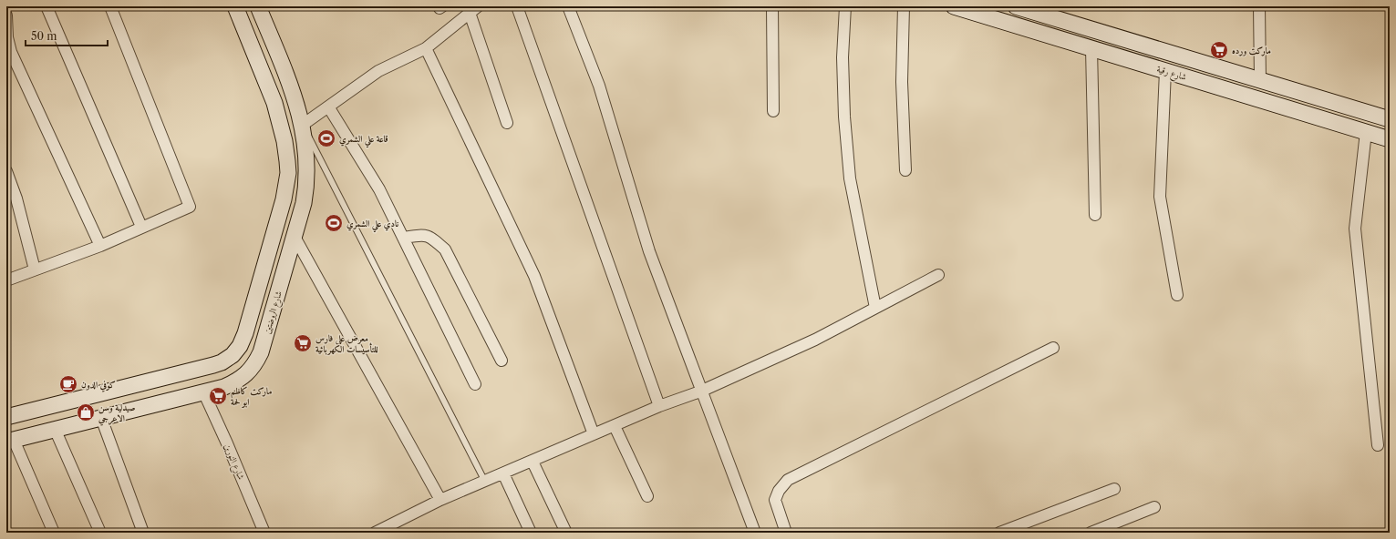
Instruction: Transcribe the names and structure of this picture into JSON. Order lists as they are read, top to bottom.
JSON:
{
  "streets": {
    "main road": ["شارع رقية", "شارع الروضتين"],
    "street": ["شارع النورين"]
  },
  "crossings": [
    ["شارع الروضتين", "شارع النورين"]
  ],
  "places": {
    "supermarket": ["ماركت ورده", "معرض علي فارس للتأسيسات الكهربائية", "ماركت كاظم ابو لحمة"],
    "sports": ["قاعة علي الشمري", "نادي علي الشمري"],
    "cafe": ["كوفي الدون"],
    "shop": ["صيدلية وسن الاعرجي"]
  },
  "scale_bar": "50 m"
}
